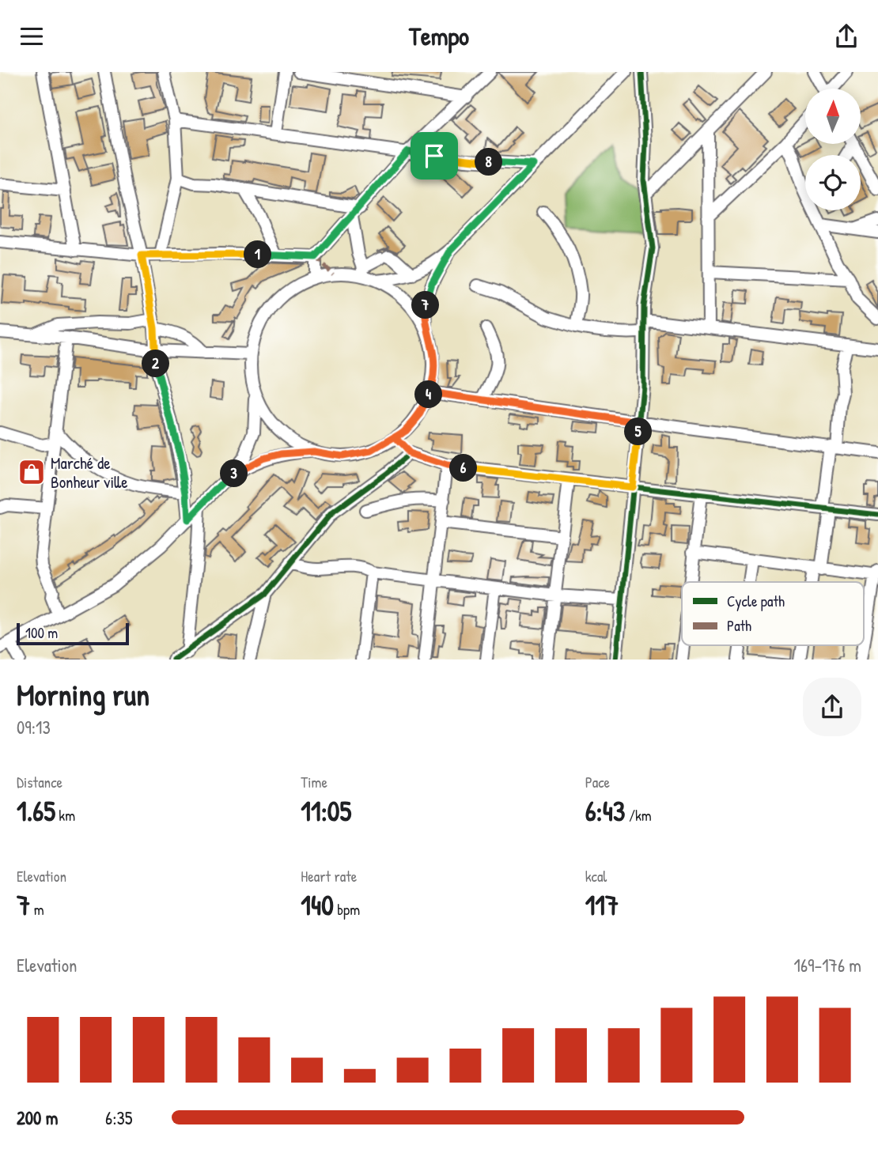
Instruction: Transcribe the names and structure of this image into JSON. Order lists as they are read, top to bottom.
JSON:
{
  "places": {
    "shop": ["Marché de Bonheur ville"]
  },
  "legend": ["Cycle path", "Path"],
  "scale_bar": "100 m",
  "north": "top",
  "page": {
    "header": "Tempo",
    "pins": [
      "8",
      "1",
      "7",
      "2",
      "4",
      "5",
      "6",
      "3"
    ],
    "scale": "100 m",
    "heading": ["Morning run", "09:13"],
    "stats": [
      ["Distance", "1.65 km"],
      ["Time", "11:05"],
      ["Pace", "6:43 /km"],
      ["Elevation", "7 m"],
      ["Heart rate", "140 bpm"],
      ["kcal", "117"]
    ],
    "chart": ["Elevation", "169–176 m"],
    "list": [
      {
        "name": "200 m",
        "note": "6:35"
      }
    ]
  }
}
